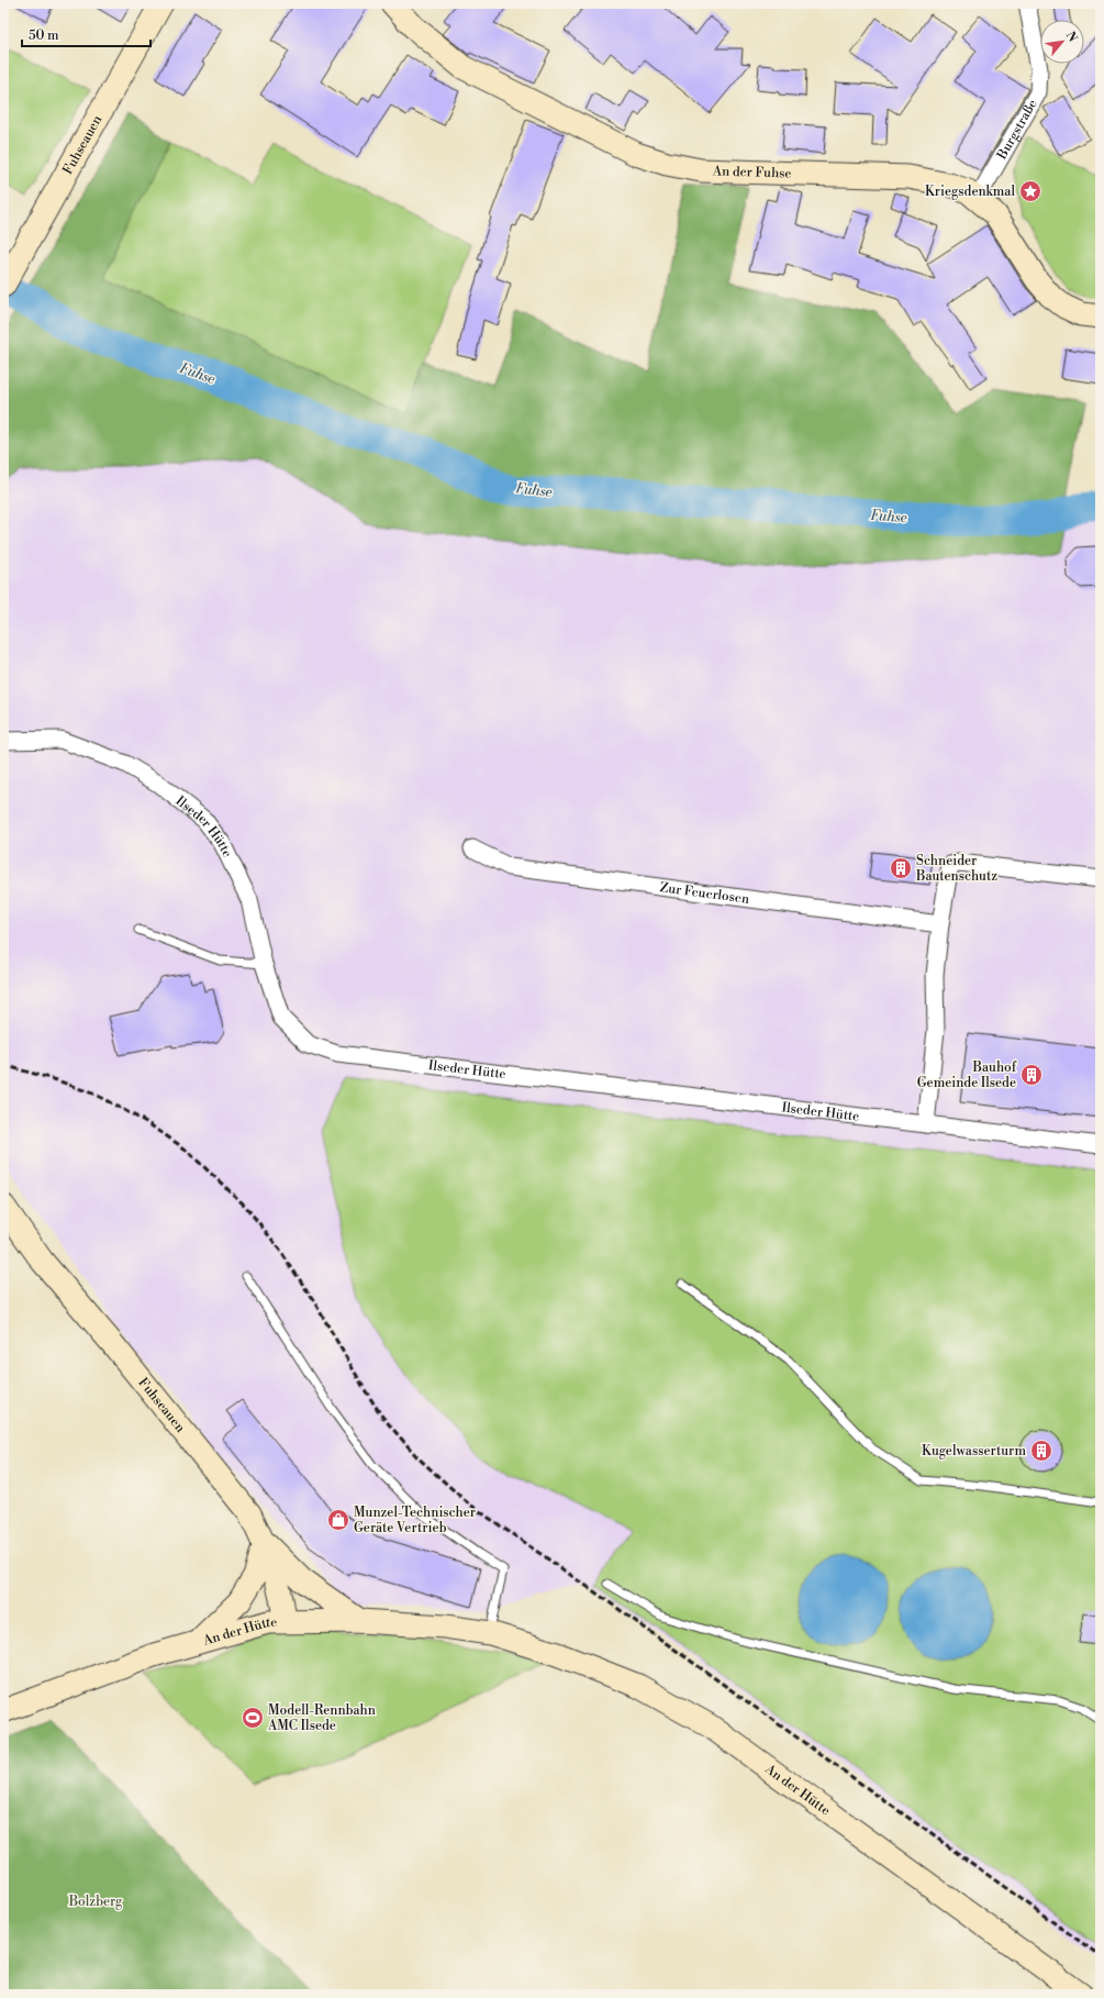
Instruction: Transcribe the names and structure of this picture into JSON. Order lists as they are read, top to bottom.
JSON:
{
  "streets": {
    "street": [
      "Burgstraße",
      "Fuhseauen",
      "An der Fuhse",
      "Ilseder Hütte",
      "Zur Feuerlosen",
      "An der Hütte"
    ]
  },
  "crossings": [
    ["Burgstraße", "An der Fuhse"],
    ["Fuhseauen", "An der Hütte"]
  ],
  "water": ["Fuhse"],
  "parks": ["Bolzberg"],
  "places": {
    "place": ["Kriegsdenkmal"],
    "building": ["Schneider Bautenschutz", "Bauhof Gemeinde Ilsede", "Kugelwasserturm"],
    "shop": ["Munzel-Technischer Geräte Vertrieb"],
    "sports": ["Modell-Rennbahn AMC Ilsede"]
  },
  "scale_bar": "50 m",
  "north": "top right"
}
